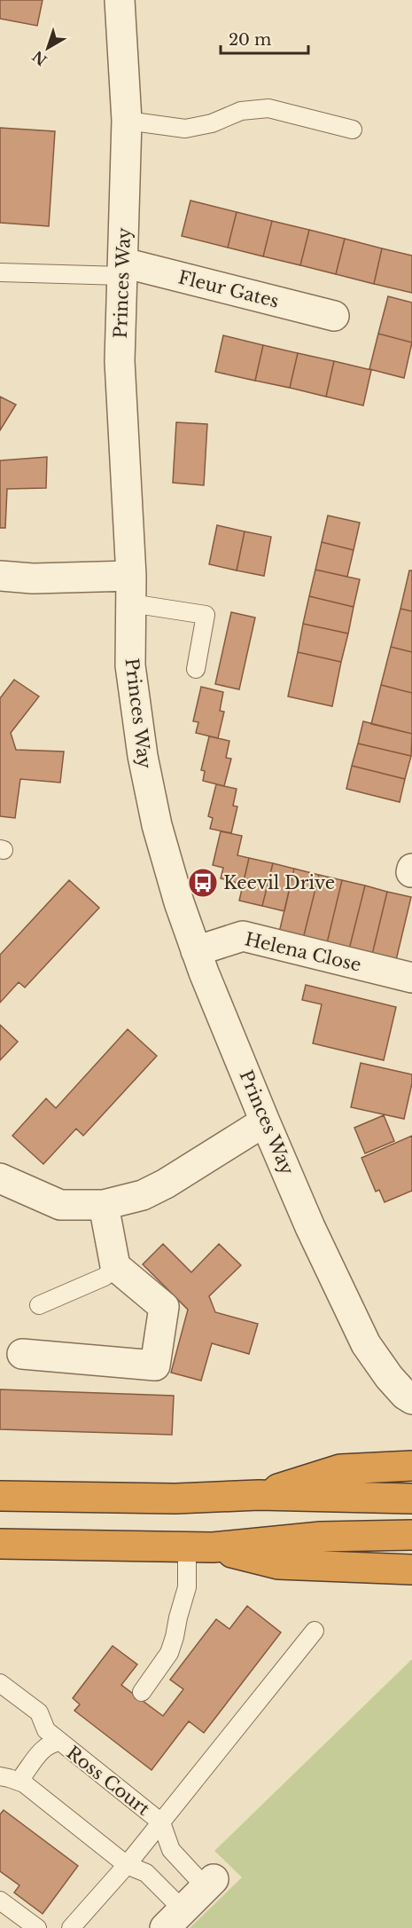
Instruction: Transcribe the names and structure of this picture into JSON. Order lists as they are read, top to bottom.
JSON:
{
  "streets": {
    "street": ["Princes Way", "Fleur Gates", "Helena Close"],
    "lane": ["Ross Court"]
  },
  "crossings": [
    ["Princes Way", "Fleur Gates"],
    ["Princes Way", "Helena Close"]
  ],
  "places": {
    "bus stop": ["Keevil Drive"]
  },
  "scale_bar": "20 m",
  "north": "bottom left"
}
